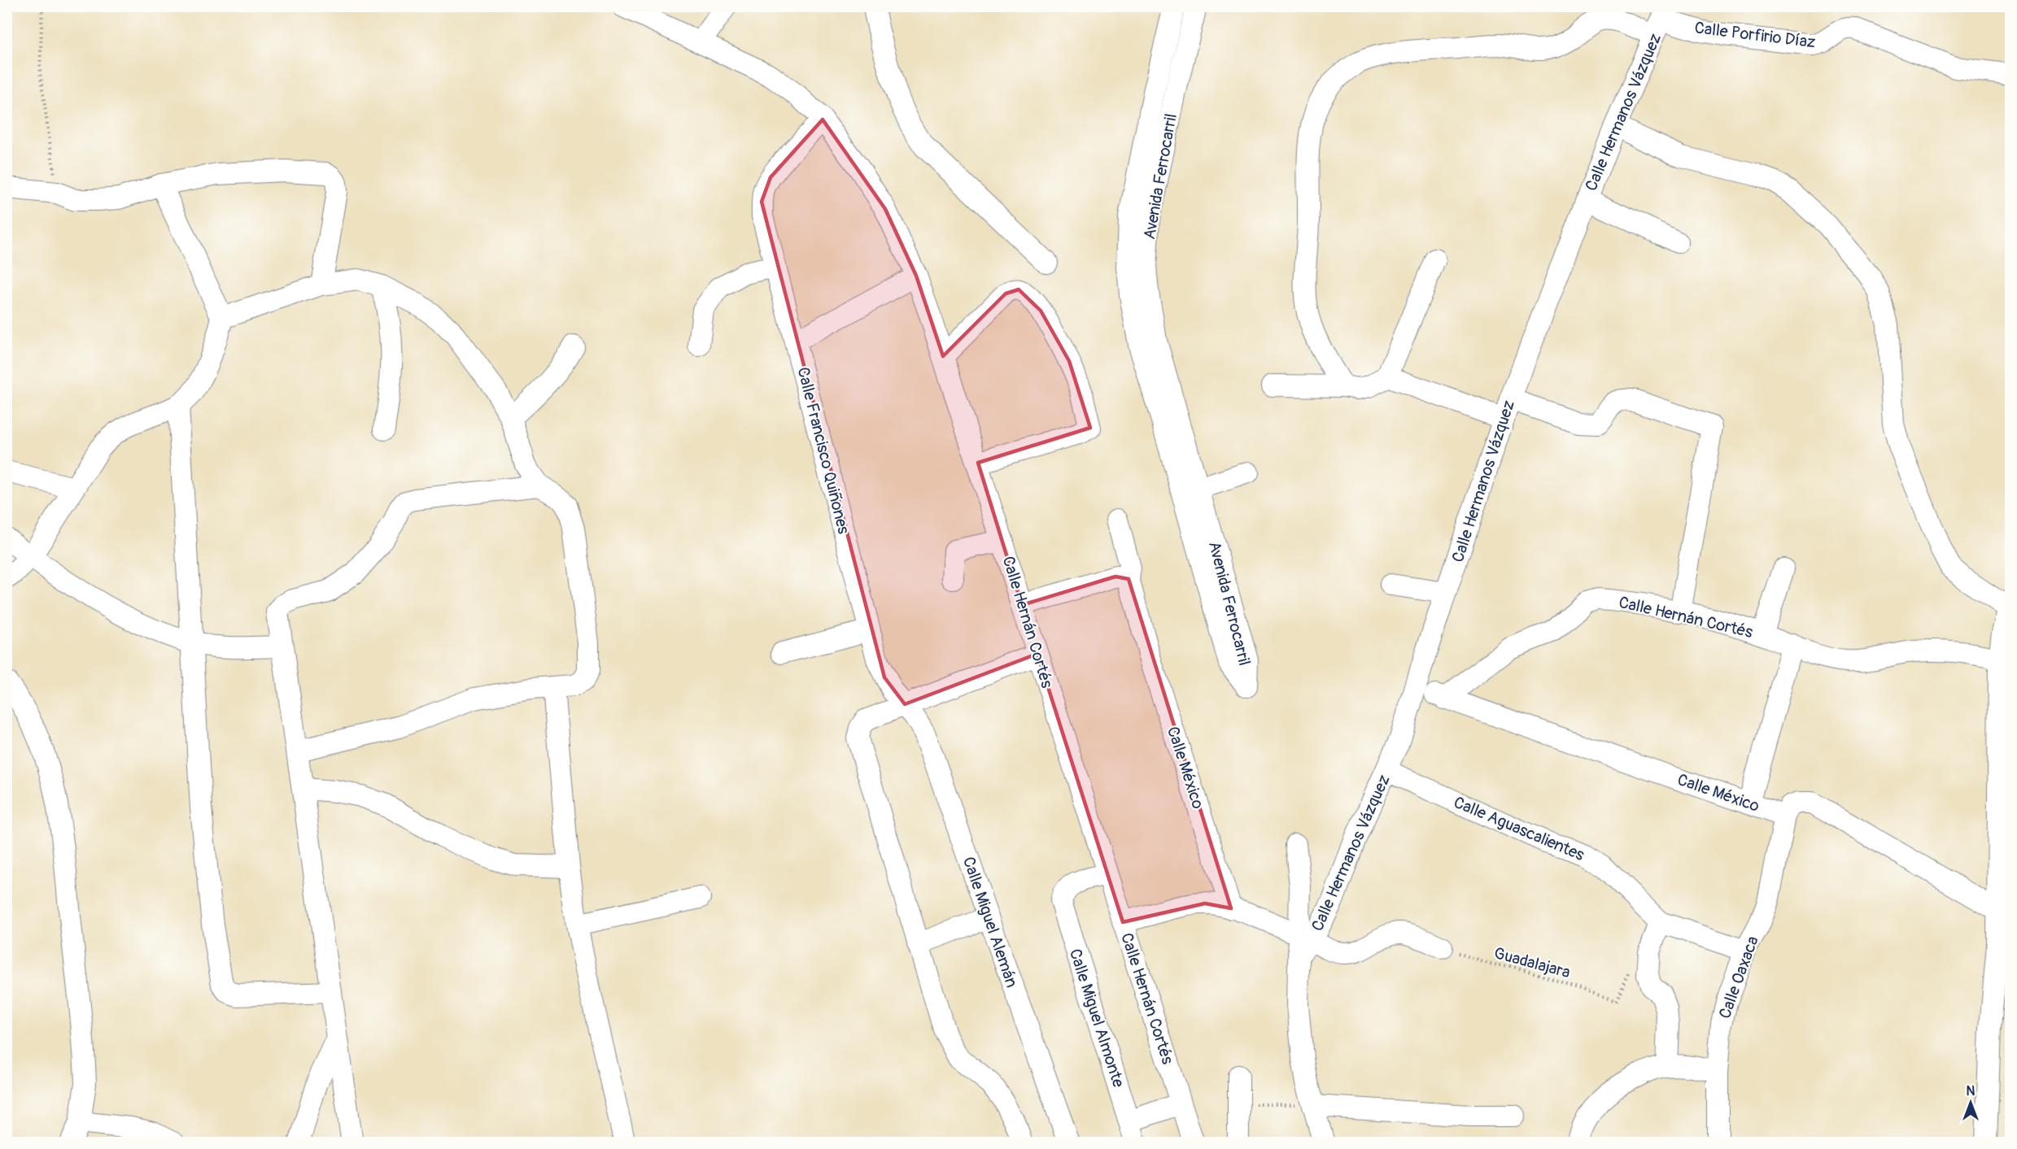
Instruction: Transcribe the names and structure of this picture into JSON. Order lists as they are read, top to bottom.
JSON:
{
  "streets": {
    "street": [
      "Calle Porfirio Díaz",
      "Calle Hermanos Vázquez",
      "Avenida Ferrocarril",
      "Calle Francisco Quiñones",
      "Calle Hernán Cortés",
      "Calle México",
      "Calle Aguascalientes",
      "Calle Miguel Alemán",
      "Calle Oaxaca",
      "Calle Miguel Almonte"
    ],
    "path": ["Guadalajara"]
  },
  "crossings": [
    ["Calle Porfirio Díaz", "Calle Hermanos Vázquez"],
    ["Calle Hermanos Vázquez", "Calle México"],
    ["Calle Hermanos Vázquez", "Calle Aguascalientes"],
    ["Calle Francisco Quiñones", "Calle Hernán Cortés"],
    ["Calle Francisco Quiñones", "Calle Miguel Alemán"],
    ["Calle Hernán Cortés", "Calle México"],
    ["Calle Hernán Cortés", "Calle Miguel Almonte"],
    ["Calle México", "Calle Oaxaca"],
    ["Calle Aguascalientes", "Calle Oaxaca"]
  ],
  "north": "top"
}
